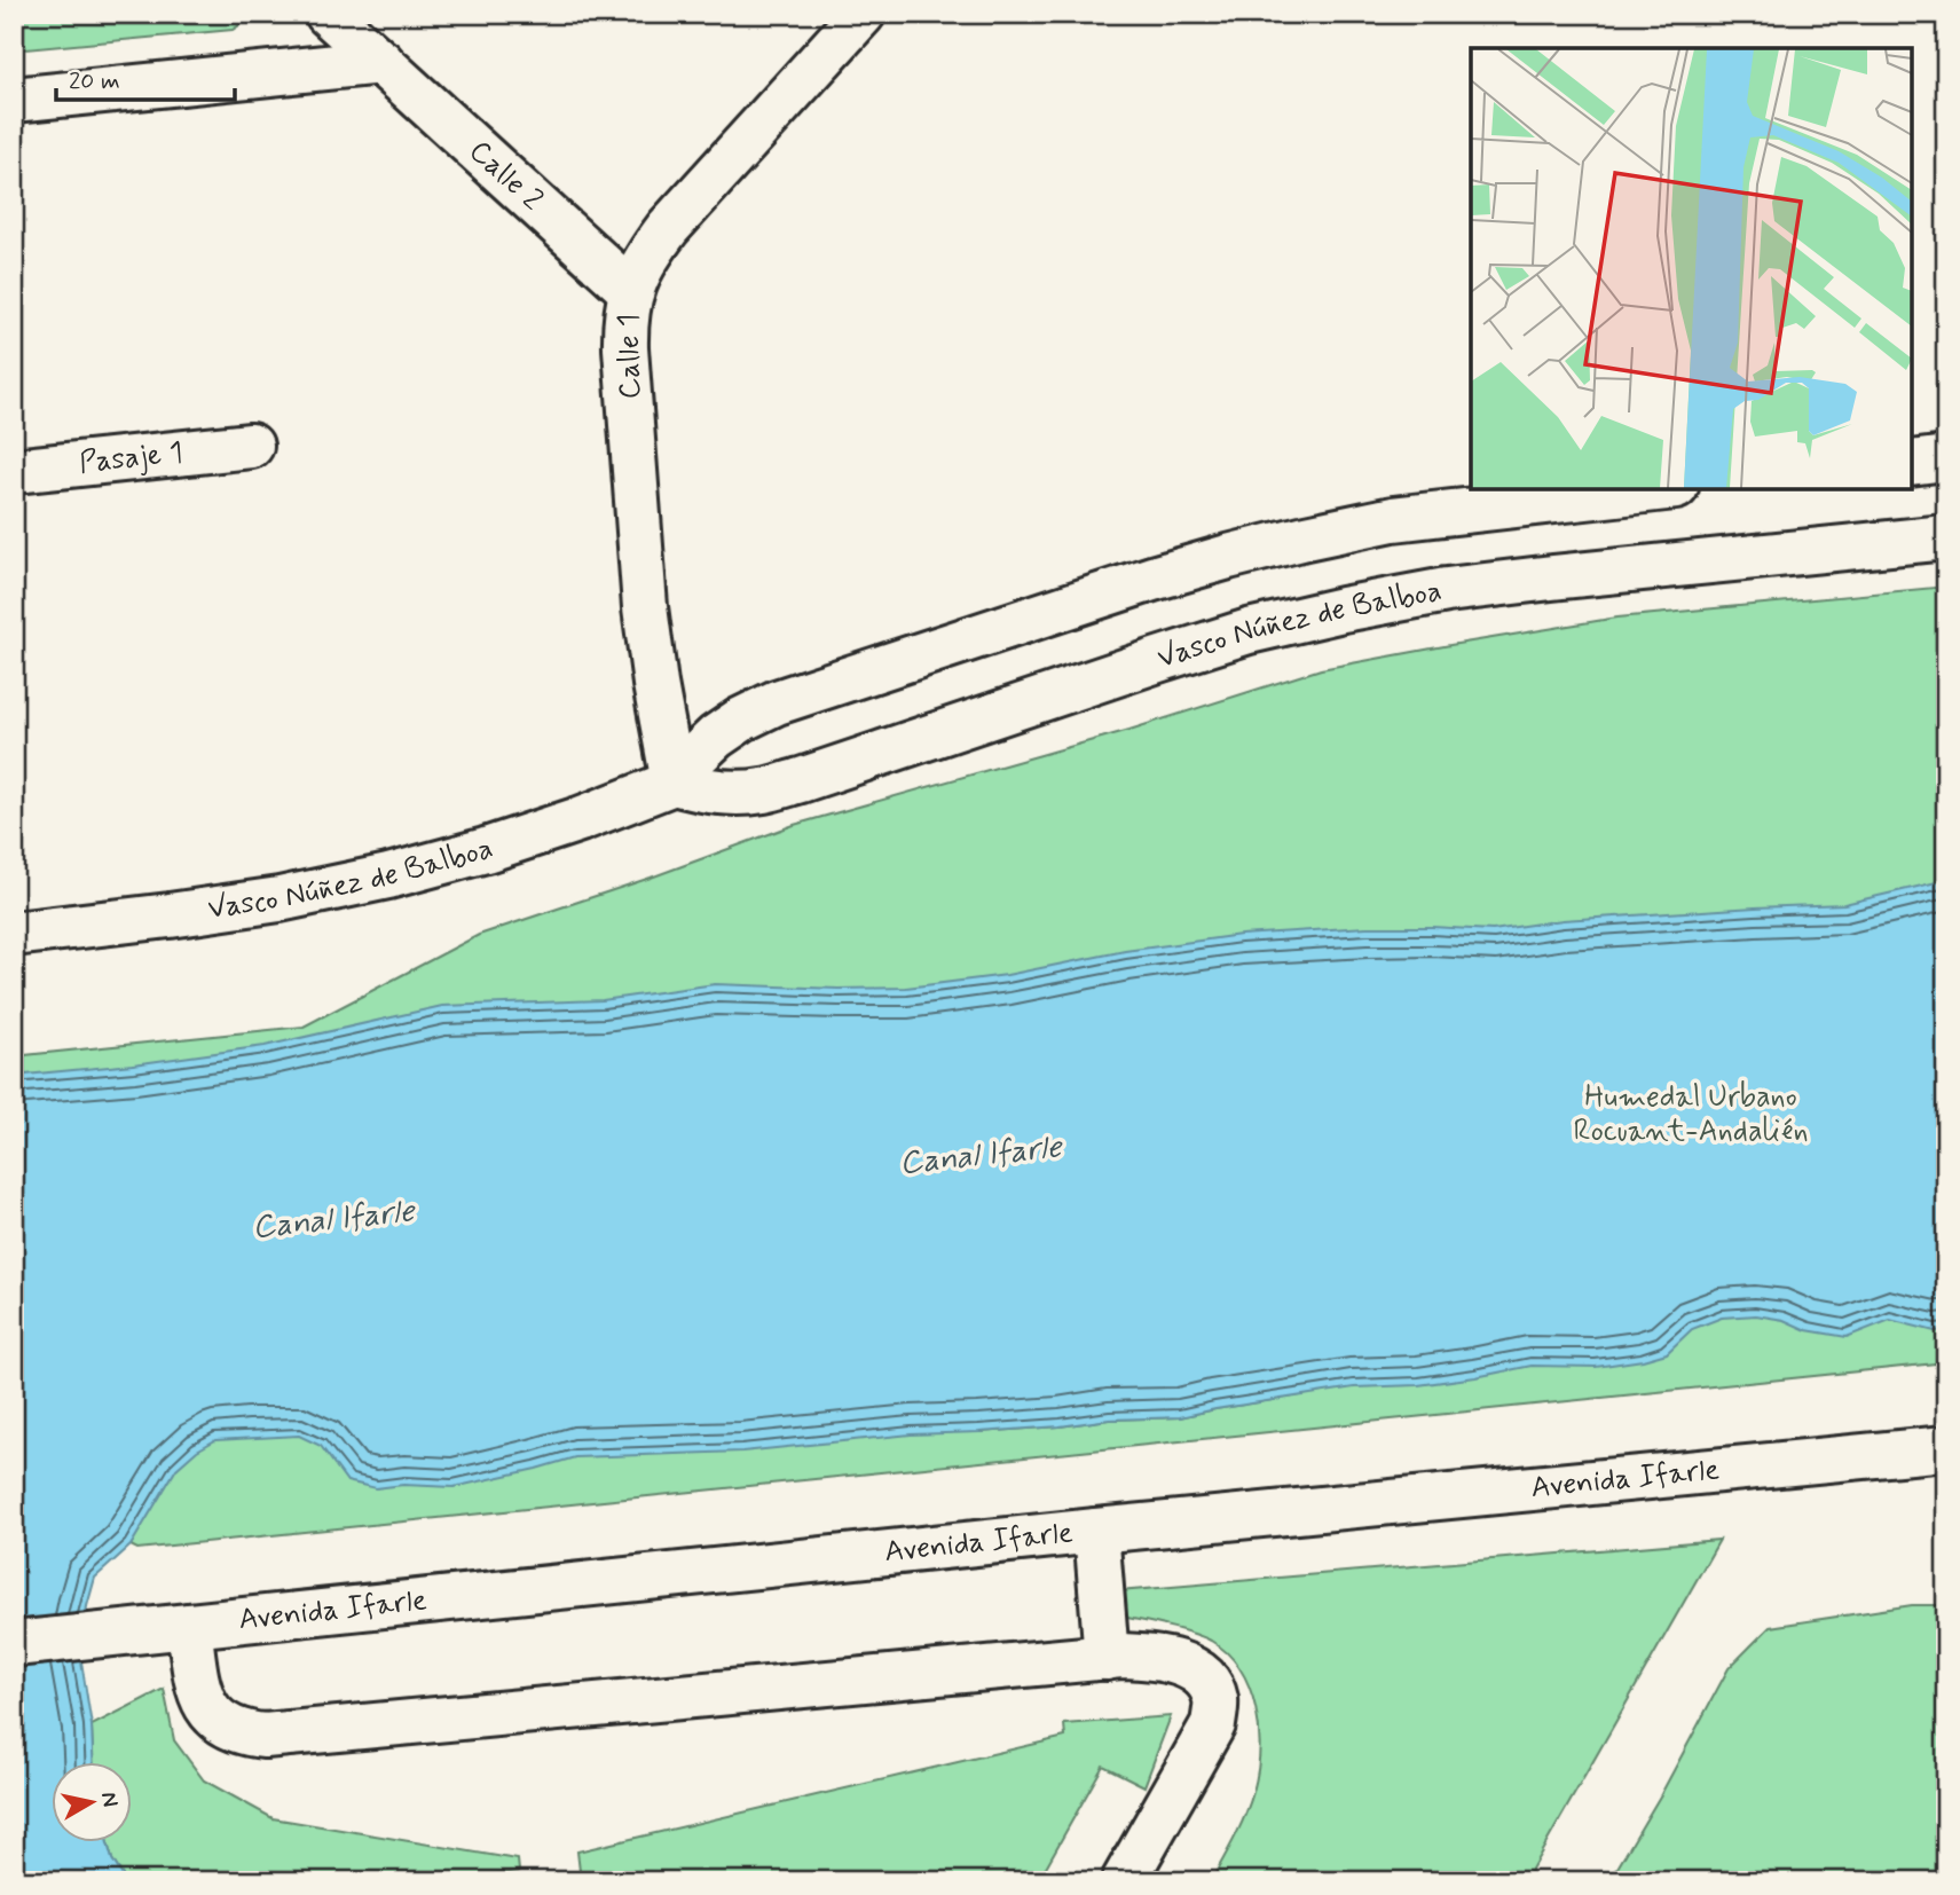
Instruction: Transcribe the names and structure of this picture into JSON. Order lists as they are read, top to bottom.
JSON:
{
  "streets": {
    "street": [
      "Calle 2",
      "Calle 1",
      "Pasaje 1",
      "Vasco Núñez de Balboa",
      "Avenida Ifarle"
    ]
  },
  "crossings": [
    ["Calle 2", "Calle 1"],
    ["Calle 1", "Vasco Núñez de Balboa"]
  ],
  "water": ["Canal Ifarle"],
  "parks": ["Humedal Urbano Rocuant-Andalién"],
  "scale_bar": "20 m",
  "north": "right"
}
